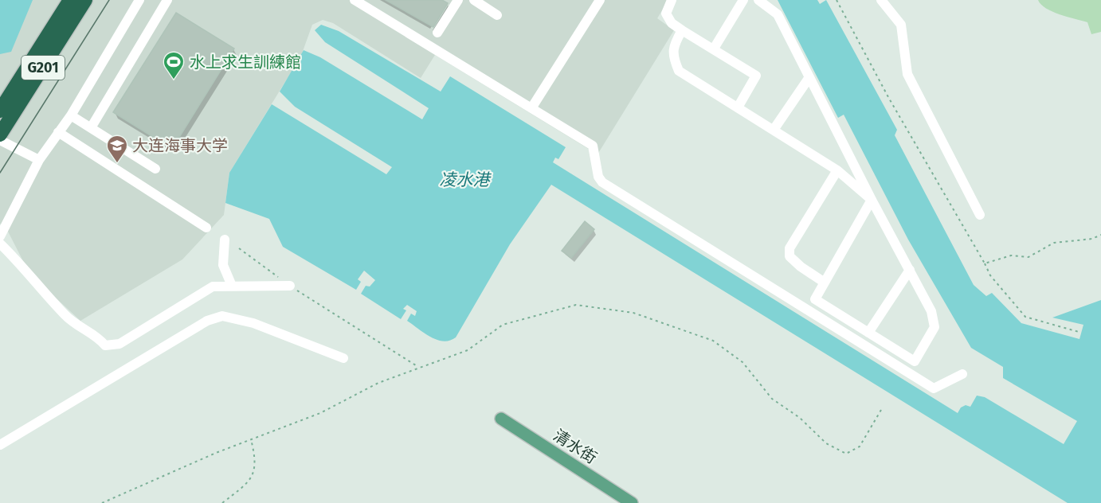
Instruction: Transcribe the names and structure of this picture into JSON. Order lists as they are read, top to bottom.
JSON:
{
  "streets": {
    "highway": ["G201"],
    "main road": ["清水街"]
  },
  "water": ["凌水港"],
  "places": {
    "sports": ["水上求生訓練館"],
    "school or university": ["大连海事大学"]
  }
}
